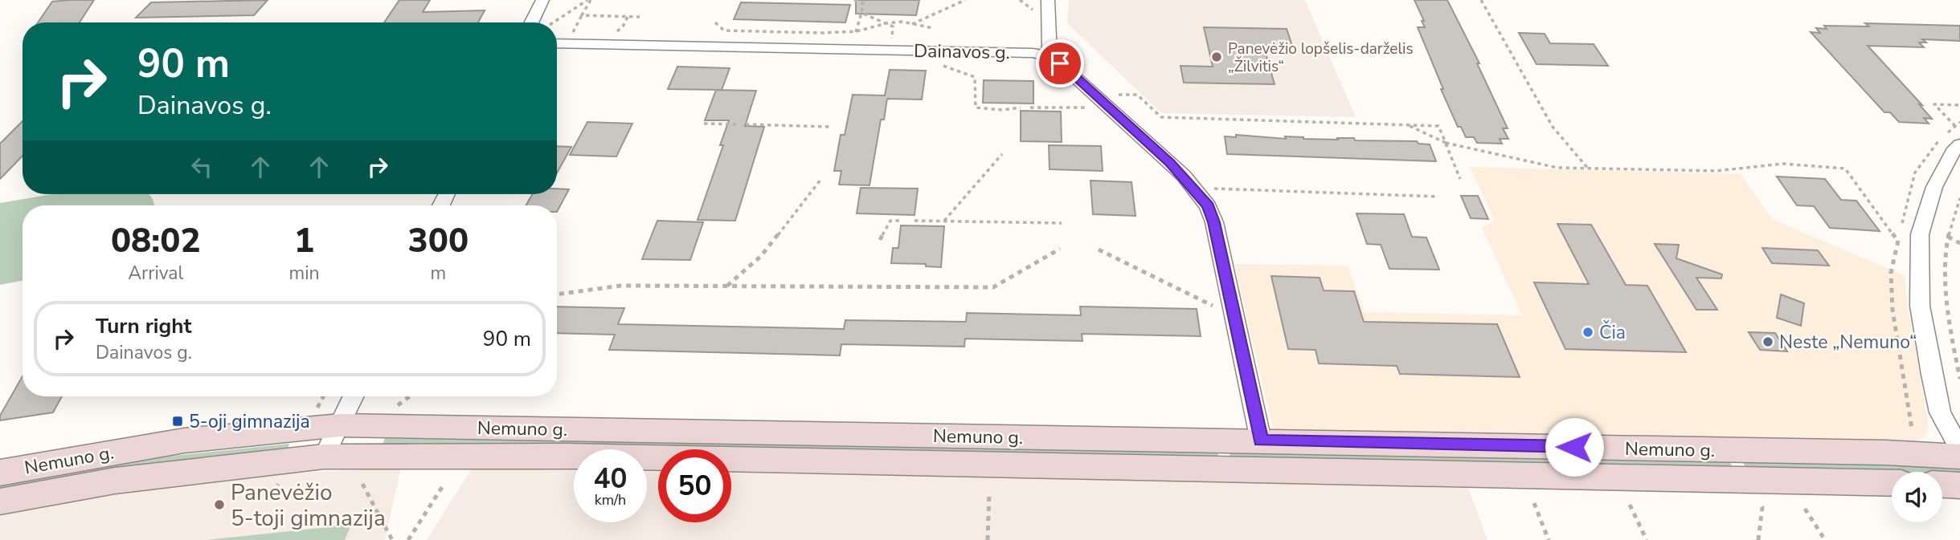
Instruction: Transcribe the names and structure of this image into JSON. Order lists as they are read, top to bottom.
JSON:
{
  "streets": {
    "main road": ["Nemuno g."],
    "street": ["Dainavos g."]
  },
  "crossings": [
    ["Dainavos g.", "Nemuno g."]
  ],
  "places": {
    "other": [
      "Panevėžio lopšelis-darželis „Žilvitis“",
      "Čia",
      "Neste „Nemuno“",
      "Panevėžio 5-toji gimnazija"
    ],
    "transit": ["5-oji gimnazija"]
  },
  "page": {
    "turn": ["90 m", "Dainavos g."],
    "eta": [
      "08:02",
      "Arrival",
      "1",
      "min",
      "300",
      "m"
    ],
    "list": [
      {
        "name": "Turn right",
        "note": "Dainavos g.",
        "value": "90 m"
      }
    ],
    "speed": "40 km/h",
    "limit": "50"
  }
}
